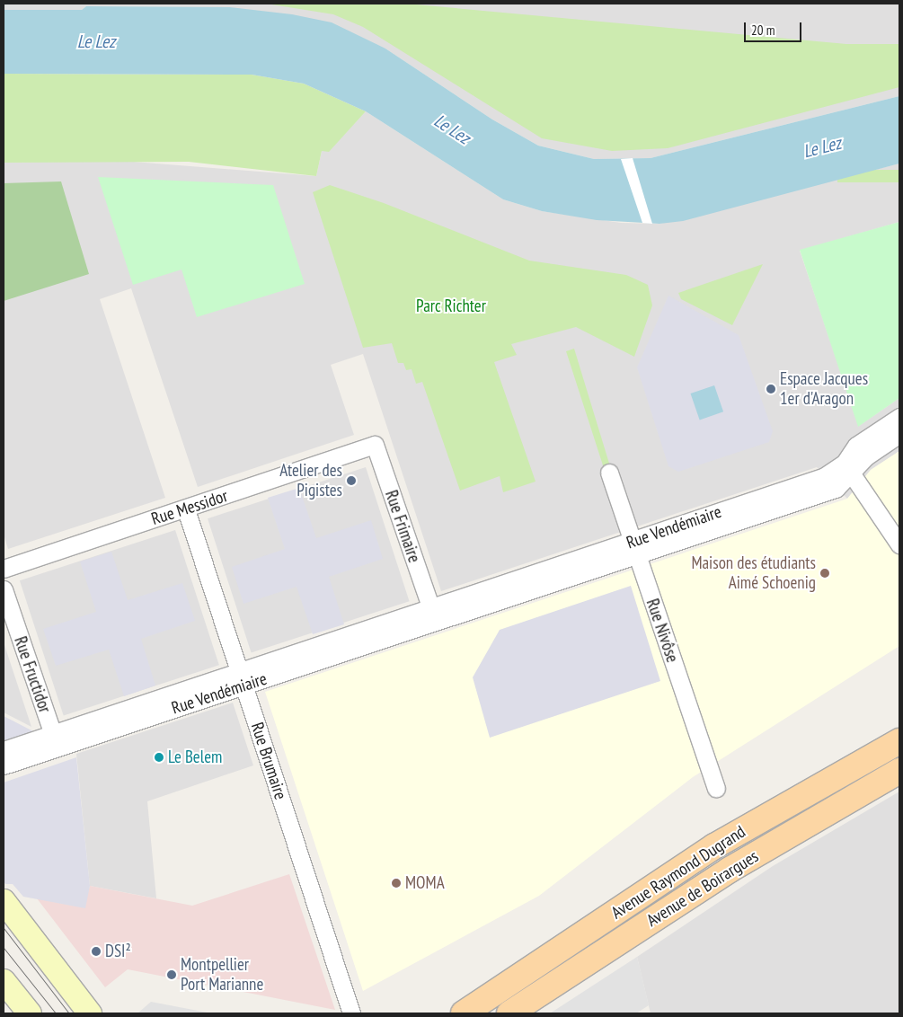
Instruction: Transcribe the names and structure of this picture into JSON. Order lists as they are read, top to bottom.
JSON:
{
  "streets": {
    "main road": ["Avenue Raymond Dugrand", "Avenue de Boirargues"],
    "street": [
      "Rue Messidor",
      "Rue Frimaire",
      "Rue Vendémiaire",
      "Rue Nivôse",
      "Rue Fructidor",
      "Rue Brumaire"
    ]
  },
  "crossings": [
    ["Rue Messidor", "Rue Frimaire"],
    ["Rue Messidor", "Rue Brumaire"],
    ["Rue Frimaire", "Rue Vendémiaire"],
    ["Rue Vendémiaire", "Rue Nivôse"],
    ["Rue Vendémiaire", "Rue Fructidor"],
    ["Rue Vendémiaire", "Rue Brumaire"]
  ],
  "water": ["Le Lez"],
  "parks": ["Parc Richter"],
  "places": [
    "Espace Jacques 1er d'Aragon",
    "Atelier des Pigistes",
    "Maison des étudiants Aimé Schoenig",
    "Le Belem",
    "MOMA",
    "DSI²",
    "Montpellier Port Marianne"
  ],
  "scale_bar": "20 m"
}
